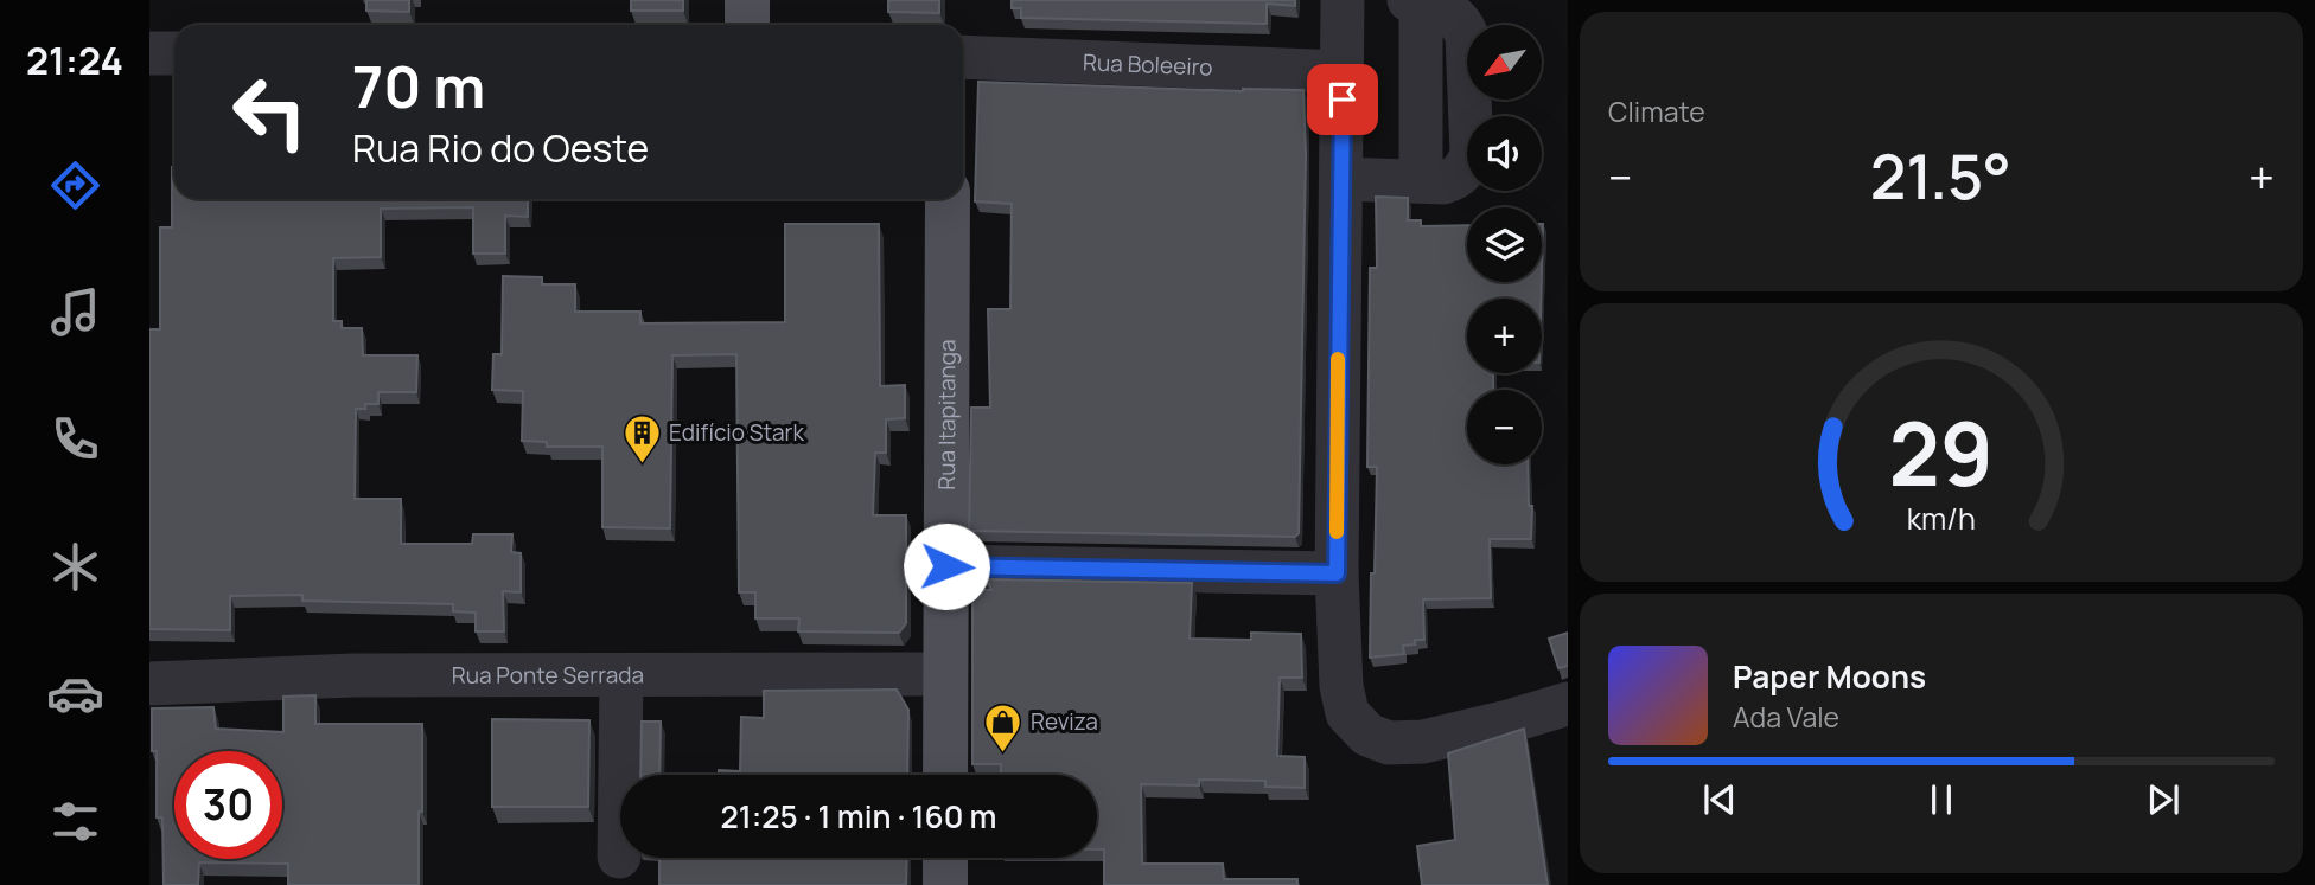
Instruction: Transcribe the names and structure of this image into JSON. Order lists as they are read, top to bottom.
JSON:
{
  "streets": {
    "main road": ["Rua Itapitanga"],
    "street": ["Rua Boleeiro", "Rua Ponte Serrada"]
  },
  "crossings": [
    ["Rua Itapitanga", "Rua Ponte Serrada"]
  ],
  "places": {
    "building": ["Edifício Stark"],
    "shop": ["Reviza"]
  },
  "north": "bottom left",
  "page": {
    "tabs": "21:24",
    "tile": "Climate",
    "map_buttons": ["+", "−"],
    "turn": ["70 m", "Rua Rio do Oeste"],
    "heat": ["−", "21.5°", "+"],
    "song": ["Paper Moons", "Ada Vale"],
    "limit": "30",
    "trip": "21:25 · 1 min · 160 m",
    "gauge": ["29", "km/h"]
  }
}
